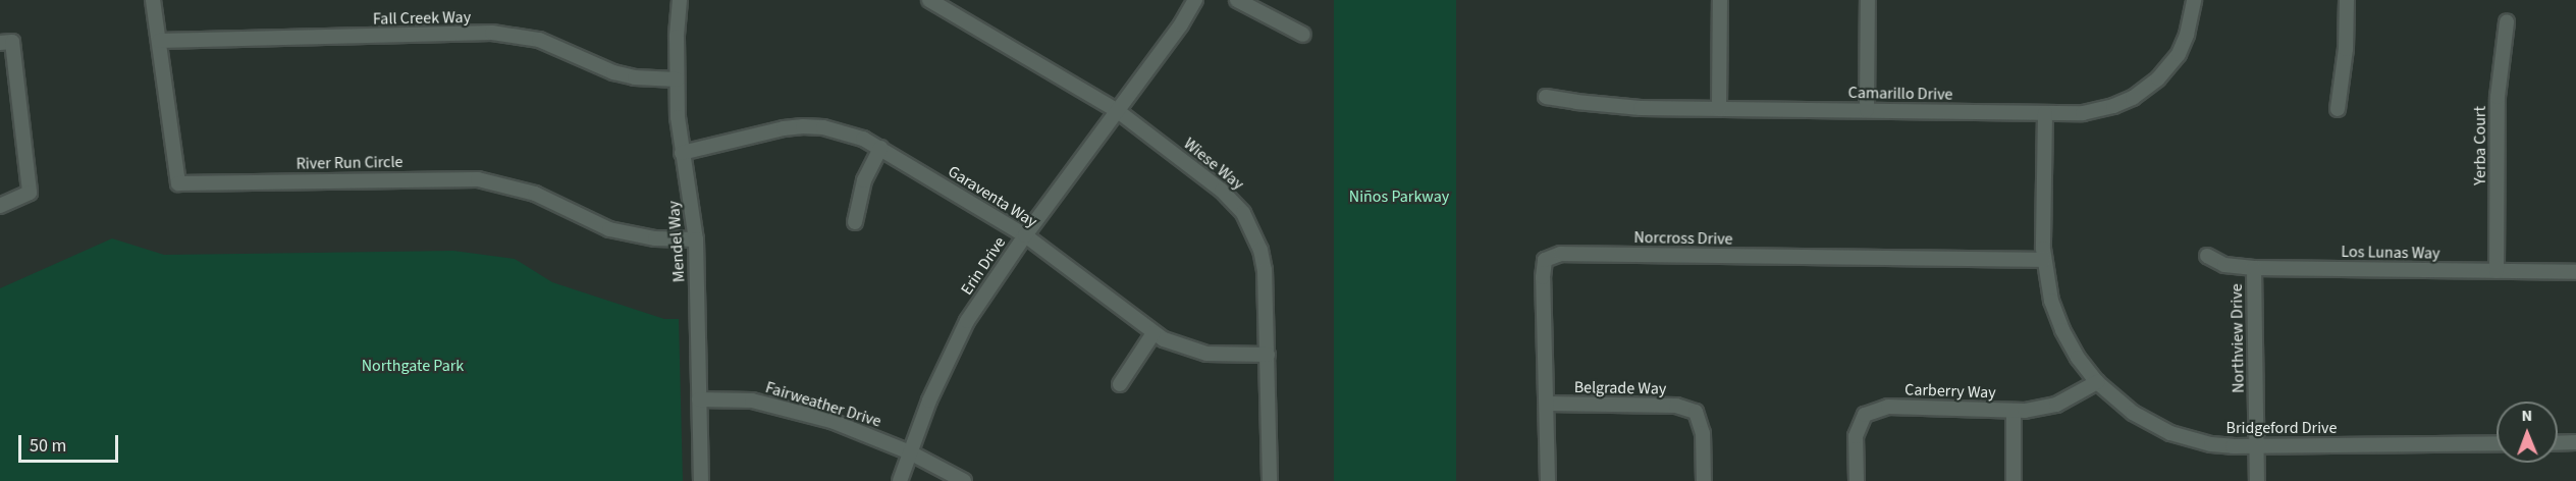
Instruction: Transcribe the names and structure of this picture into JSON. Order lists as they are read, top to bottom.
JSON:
{
  "streets": {
    "street": [
      "Fall Creek Way",
      "Camarillo Drive",
      "Yerba Court",
      "River Run Circle",
      "Wiese Way",
      "Garaventa Way",
      "Norcross Drive",
      "Mendel Way",
      "Los Lunas Way",
      "Erin Drive",
      "Northview Drive",
      "Belgrade Way",
      "Carberry Way",
      "Fairweather Drive",
      "Bridgeford Drive"
    ]
  },
  "crossings": [
    ["Fall Creek Way", "River Run Circle"],
    ["Fall Creek Way", "Mendel Way"],
    ["Camarillo Drive", "Bridgeford Drive"],
    ["Yerba Court", "Los Lunas Way"],
    ["River Run Circle", "Mendel Way"],
    ["Wiese Way", "Garaventa Way"],
    ["Wiese Way", "Erin Drive"],
    ["Garaventa Way", "Mendel Way"],
    ["Garaventa Way", "Erin Drive"],
    ["Norcross Drive", "Belgrade Way"],
    ["Norcross Drive", "Bridgeford Drive"],
    ["Mendel Way", "Fairweather Drive"],
    ["Los Lunas Way", "Northview Drive"],
    ["Erin Drive", "Fairweather Drive"],
    ["Northview Drive", "Bridgeford Drive"],
    ["Carberry Way", "Bridgeford Drive"]
  ],
  "parks": ["Niños Parkway", "Northgate Park"],
  "scale_bar": "50 m",
  "north": "top"
}
